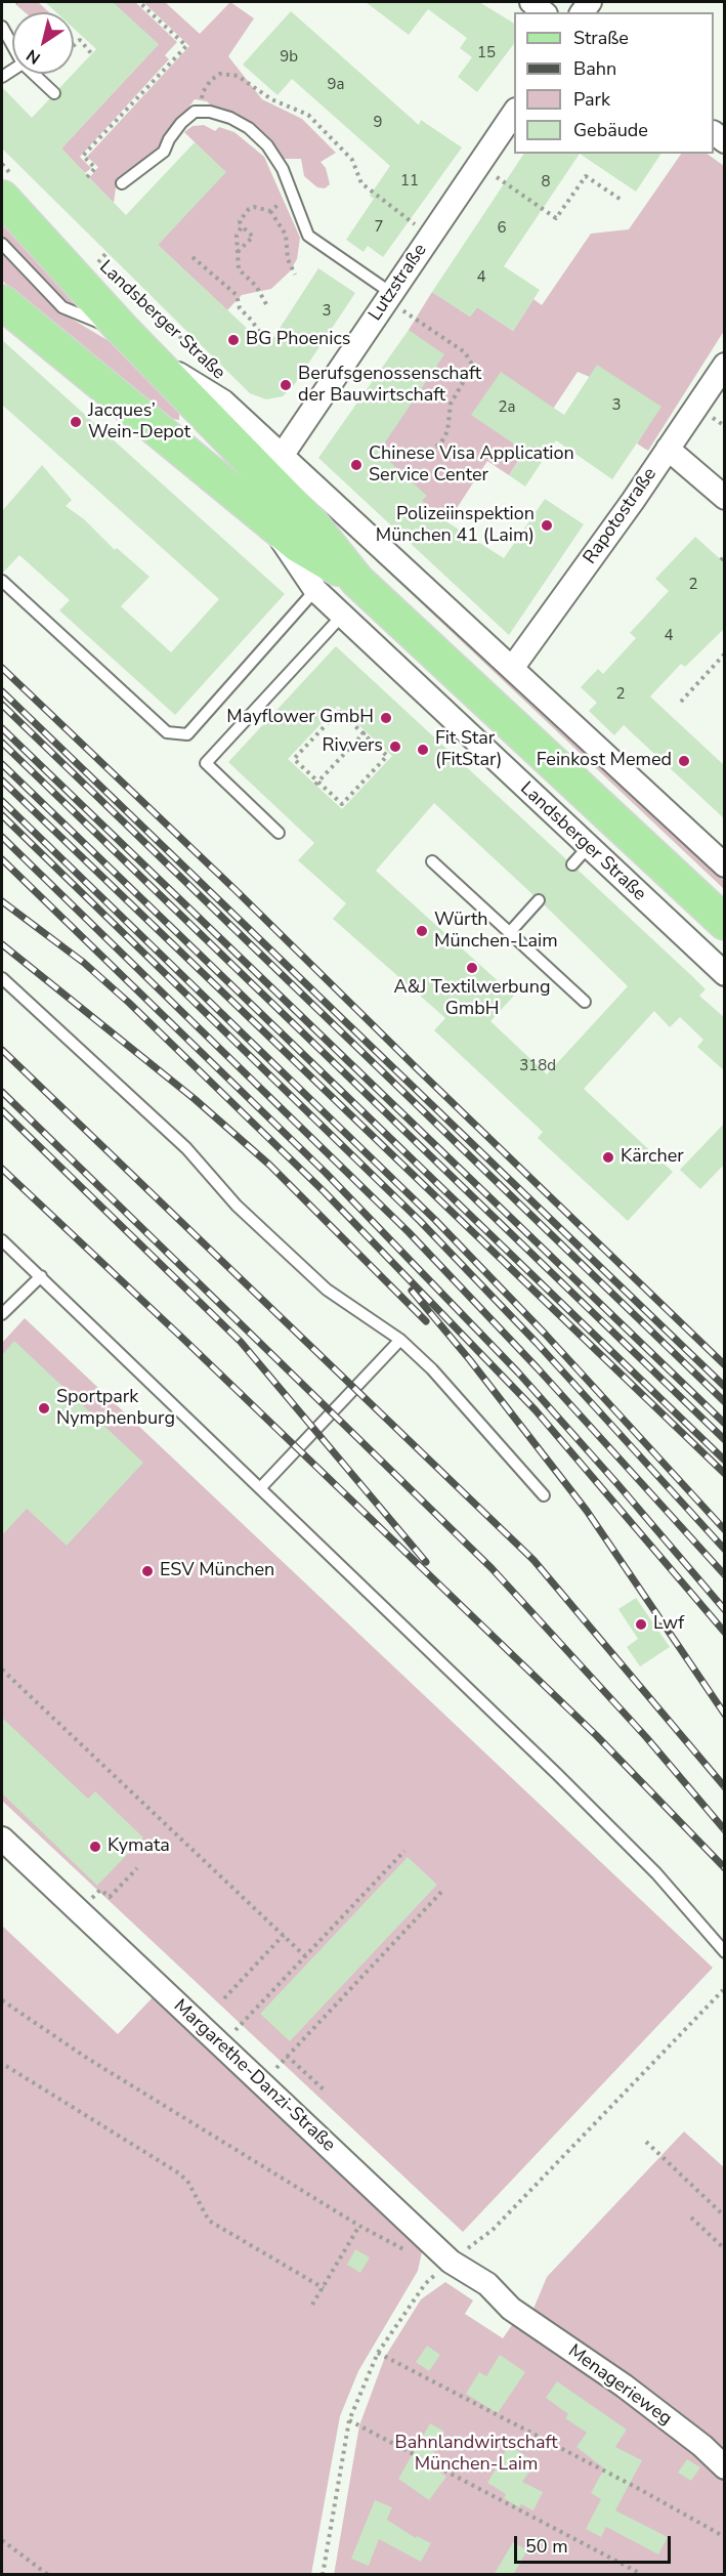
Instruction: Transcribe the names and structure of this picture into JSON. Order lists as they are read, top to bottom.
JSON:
{
  "streets": {
    "main road": ["Landsberger Straße"],
    "street": [
      "Lutzstraße",
      "Rapotostraße",
      "Margarethe-Danzi-Straße",
      "Menagerieweg"
    ]
  },
  "crossings": [
    ["Lutzstraße", "Landsberger Straße"],
    ["Landsberger Straße", "Rapotostraße"],
    ["Margarethe-Danzi-Straße", "Menagerieweg"]
  ],
  "parks": ["Bahnlandwirtschaft München-Laim"],
  "places": [
    "BG Phoenics",
    "Berufsgenossenschaft der Bauwirtschaft",
    "Jacques’ Wein-Depot",
    "Chinese Visa Application Service Center",
    "Polizeiinspektion München 41 (Laim)",
    "Mayflower GmbH",
    "Rivvers",
    "Fit Star (FitStar)",
    "Feinkost Memed",
    "Würth München-Laim",
    "A&J Textilwerbung GmbH",
    "Kärcher",
    "Sportpark Nymphenburg",
    "ESV München",
    "Lwf",
    "Kymata"
  ],
  "house_numbers": [
    "15",
    "9b",
    "9a",
    "9",
    "11",
    "8",
    "7",
    "6",
    "4",
    "3",
    "3",
    "2a",
    "2",
    "4",
    "2",
    "318d"
  ],
  "legend": [
    "Straße",
    "Bahn",
    "Park",
    "Gebäude"
  ],
  "scale_bar": "50 m",
  "north": "bottom left"
}
